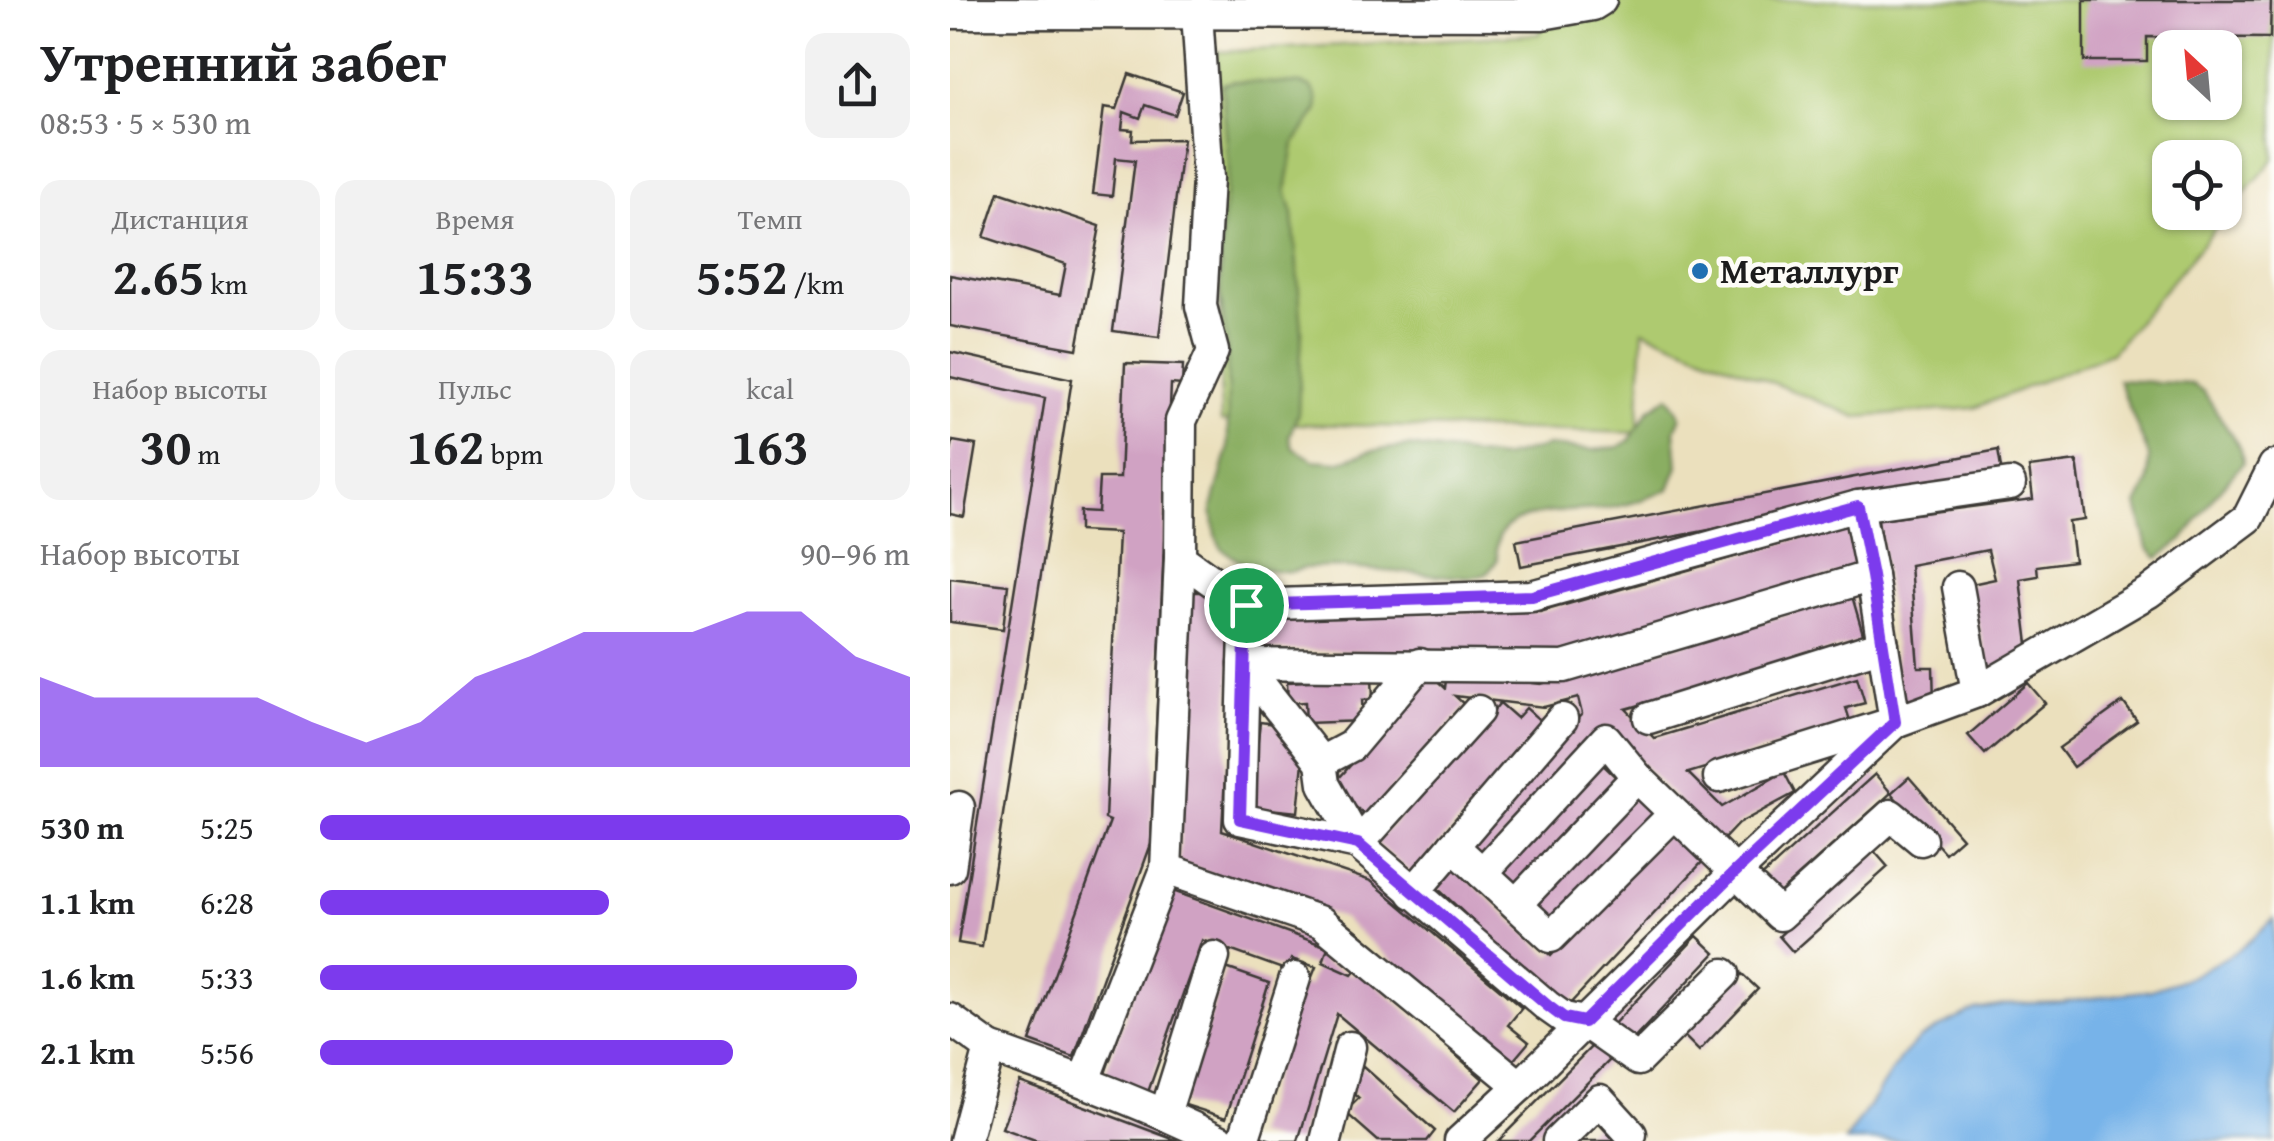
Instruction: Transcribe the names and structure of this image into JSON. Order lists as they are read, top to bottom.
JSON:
{
  "places": ["Металлург"],
  "north": "top left",
  "page": {
    "heading": ["Утренний забег", "08:53 · 5 × 530 m"],
    "stats": [
      ["Дистанция", "2.65 km"],
      ["Время", "15:33"],
      ["Темп", "5:52 /km"],
      ["Набор высоты", "30 m"],
      ["Пульс", "162 bpm"],
      ["kcal", "163"]
    ],
    "chart": ["Набор высоты", "90–96 m"],
    "list": [
      {
        "name": "530 m",
        "note": "5:25"
      },
      {
        "name": "1.1 km",
        "note": "6:28"
      },
      {
        "name": "1.6 km",
        "note": "5:33"
      },
      {
        "name": "2.1 km",
        "note": "5:56"
      }
    ]
  }
}
